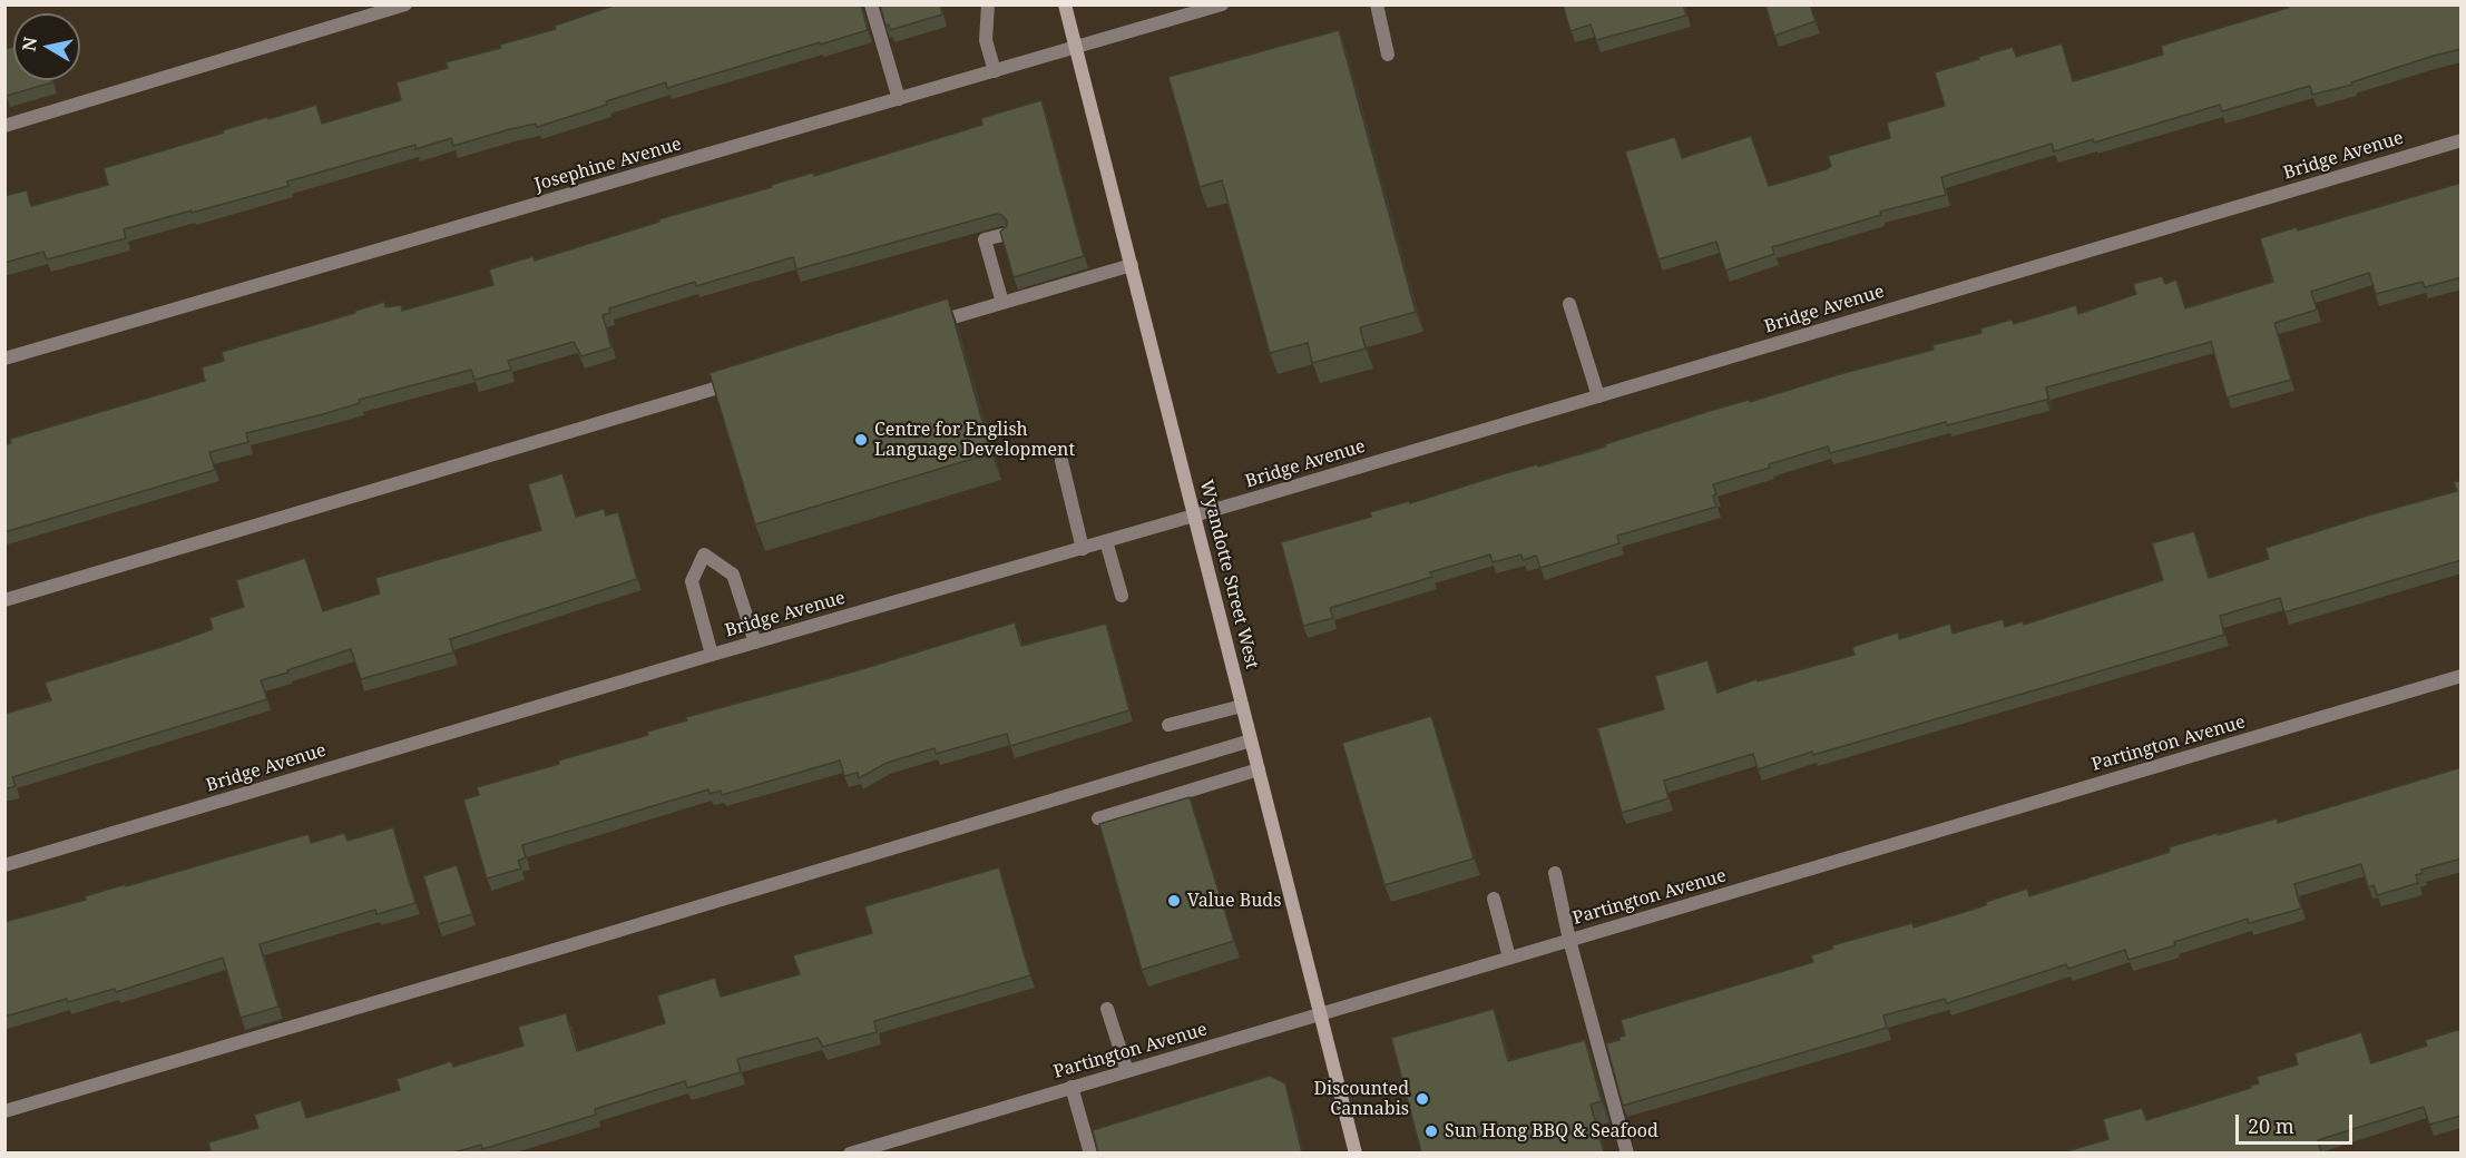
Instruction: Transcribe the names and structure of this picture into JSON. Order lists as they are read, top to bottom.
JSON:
{
  "streets": {
    "main road": ["Wyandotte Street West"],
    "street": ["Bridge Avenue", "Josephine Avenue", "Partington Avenue"]
  },
  "crossings": [
    ["Bridge Avenue", "Wyandotte Street West"],
    ["Josephine Avenue", "Wyandotte Street West"],
    ["Wyandotte Street West", "Partington Avenue"]
  ],
  "places": [
    "Centre for English Language Development",
    "Value Buds",
    "Discounted Cannabis",
    "Sun Hong BBQ & Seafood"
  ],
  "scale_bar": "20 m",
  "north": "left"
}
